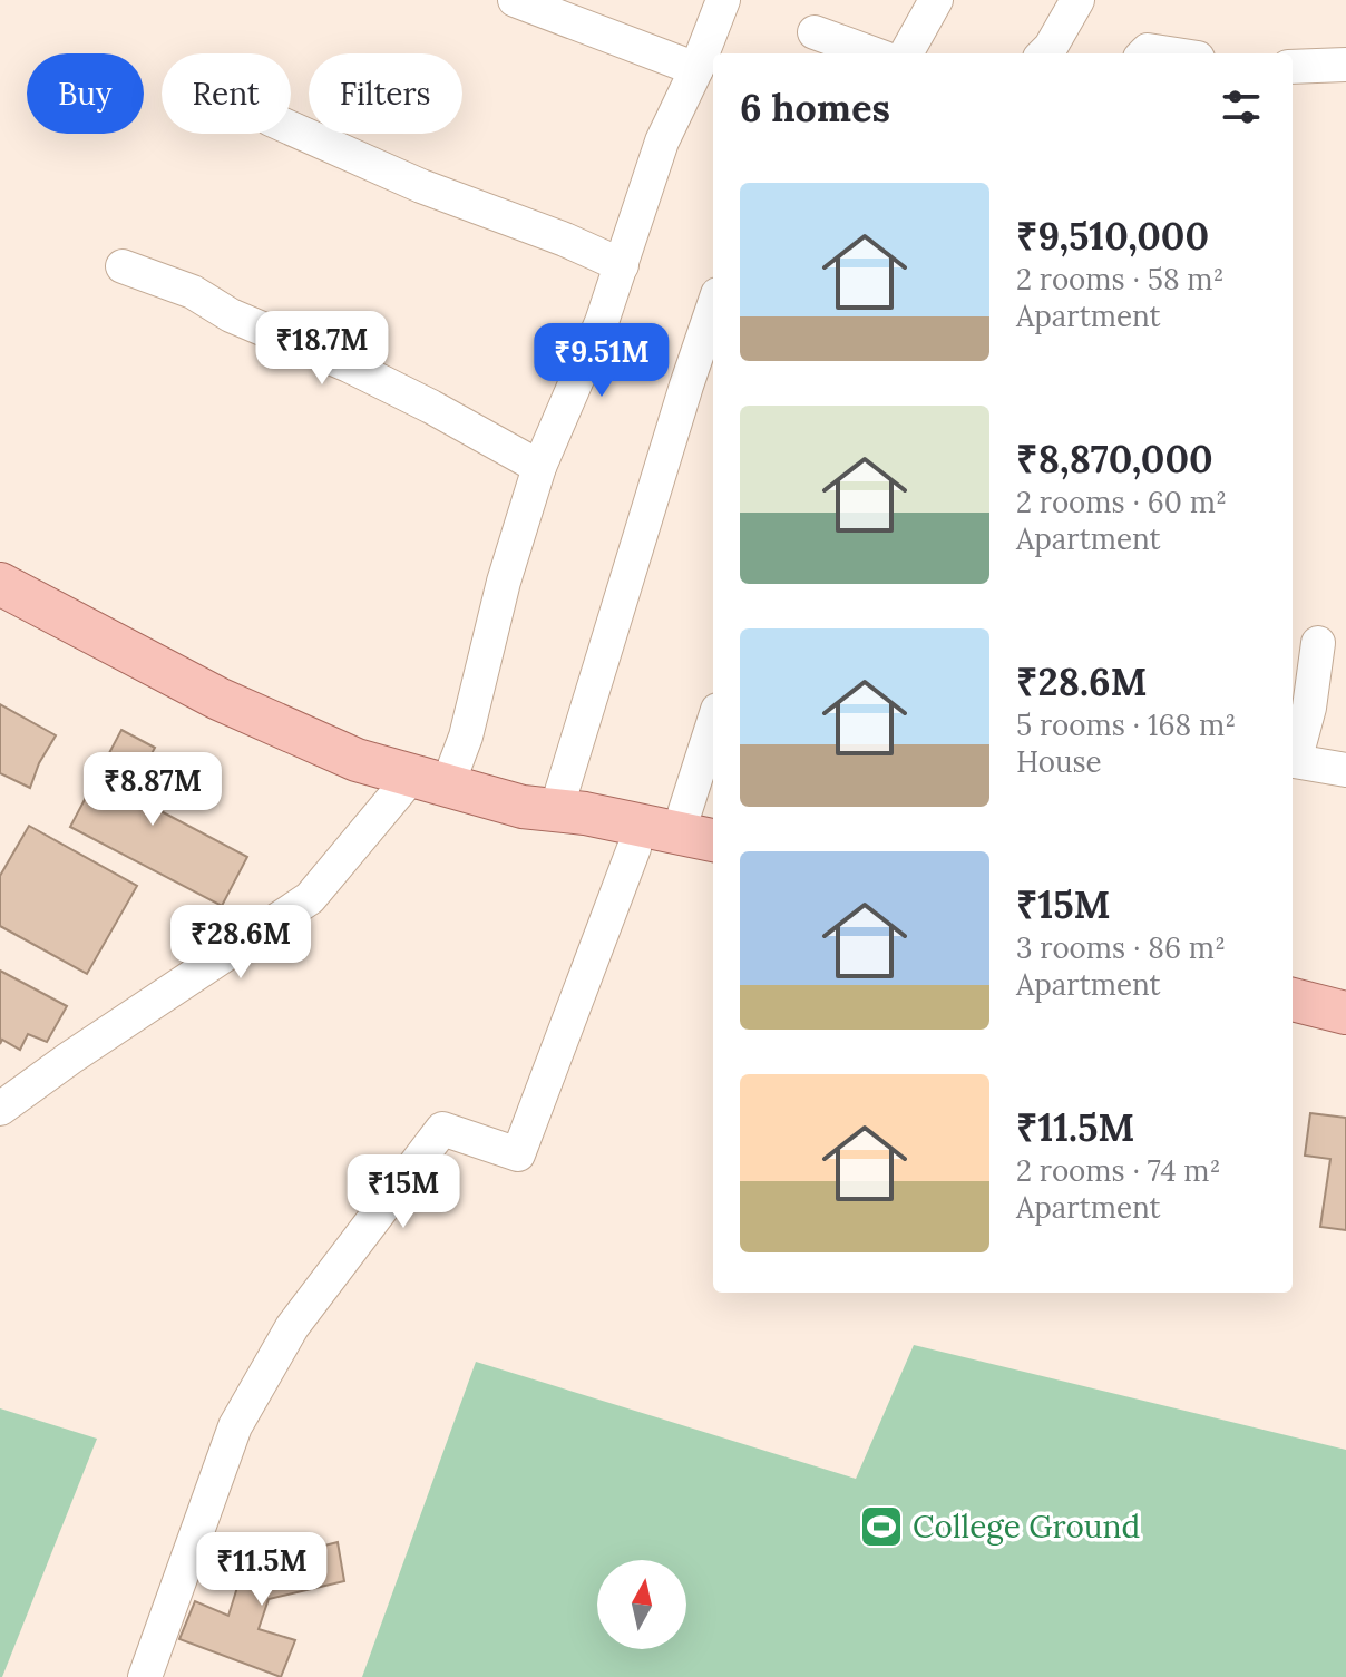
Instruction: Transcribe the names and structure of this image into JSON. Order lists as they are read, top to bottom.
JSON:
{
  "places": {
    "sports": ["College Ground"]
  },
  "north": "top",
  "page": {
    "chip": ["Buy", "Rent", "Filters"],
    "heading": "6 homes",
    "list": [
      {
        "name": "₹9,510,000",
        "note": "2 rooms · 58 m² · Apartment"
      },
      {
        "name": "₹8,870,000",
        "note": "2 rooms · 60 m² · Apartment"
      },
      {
        "name": "₹28.6M",
        "note": "5 rooms · 168 m² · House"
      },
      {
        "name": "₹15M",
        "note": "3 rooms · 86 m² · Apartment"
      },
      {
        "name": "₹11.5M",
        "note": "2 rooms · 74 m² · Apartment"
      }
    ],
    "price": [
      "₹18.7M",
      "₹9.51M",
      "₹8.87M",
      "₹28.6M",
      "₹15M",
      "₹11.5M"
    ]
  }
}
